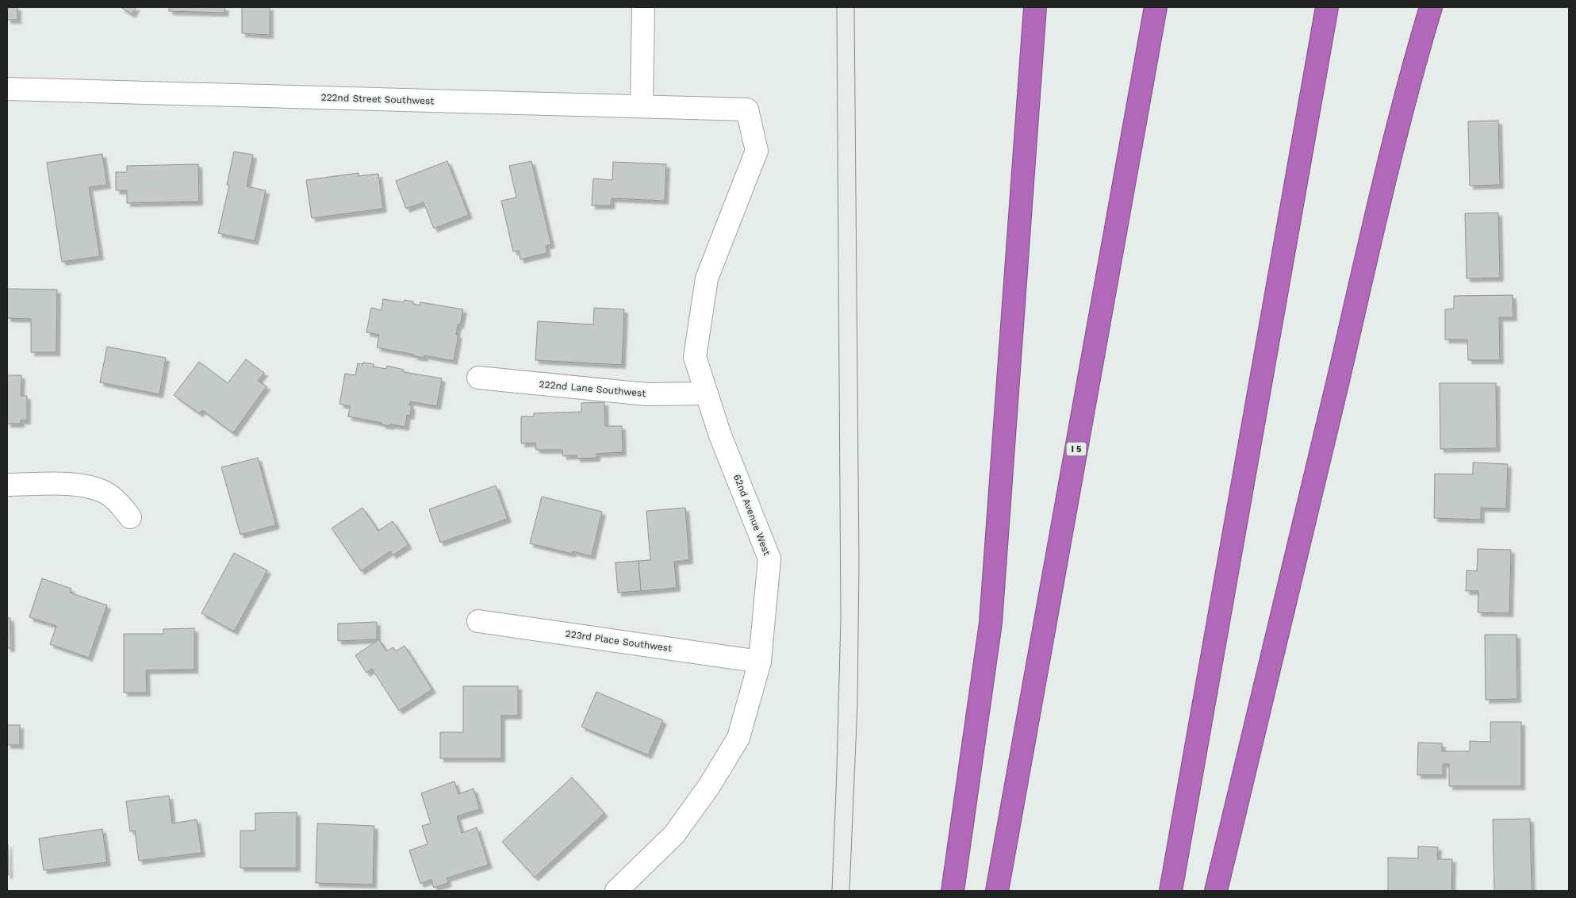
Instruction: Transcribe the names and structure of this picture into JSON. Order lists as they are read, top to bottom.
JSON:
{
  "streets": {
    "highway": ["I 5"],
    "street": [
      "222nd Street Southwest",
      "222nd Lane Southwest",
      "62nd Avenue West",
      "223rd Place Southwest"
    ]
  },
  "crossings": [
    ["222nd Street Southwest", "62nd Avenue West"],
    ["222nd Lane Southwest", "62nd Avenue West"],
    ["62nd Avenue West", "223rd Place Southwest"]
  ]
}
